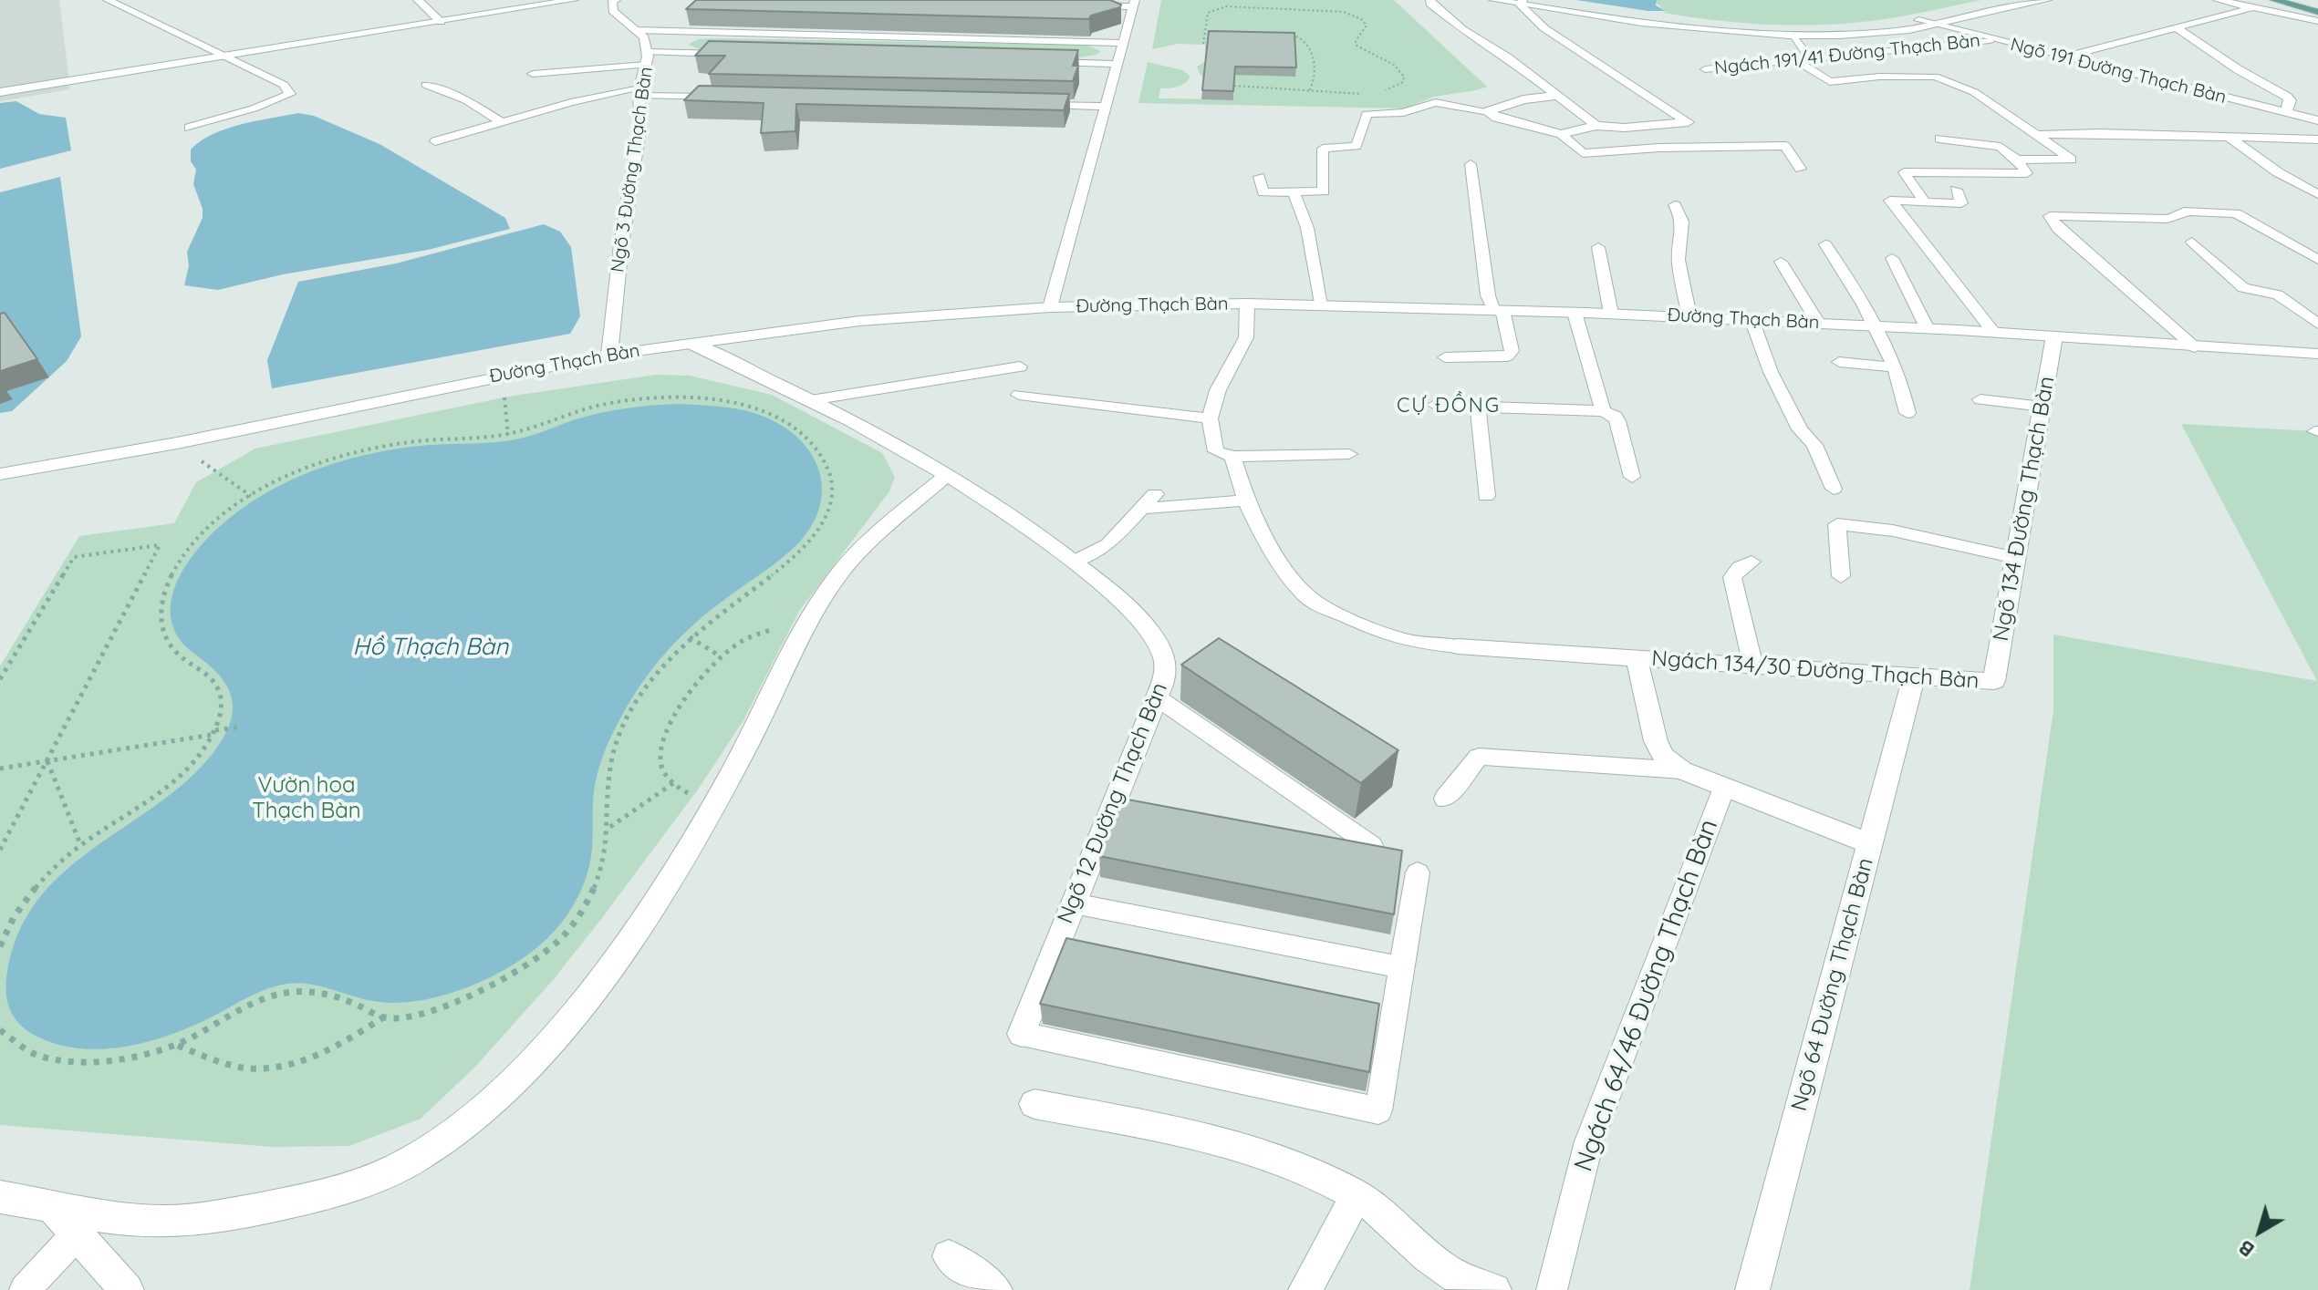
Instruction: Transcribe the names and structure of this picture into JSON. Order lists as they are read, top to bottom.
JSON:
{
  "streets": {
    "street": [
      "Ngõ 191 Đường Thạch Bàn",
      "Ngõ 3 Đường Thạch Bàn",
      "Đường Thạch Bàn",
      "Ngõ 134 Đường Thạch Bàn",
      "Ngách 134/30 Đường Thạch Bàn",
      "Ngõ 12 Đường Thạch Bàn",
      "Ngõ 64 Đường Thạch Bàn"
    ],
    "lane": ["Ngách 191/41 Đường Thạch Bàn", "Ngách 64/46 Đường Thạch Bàn"]
  },
  "crossings": [
    ["Ngách 191/41 Đường Thạch Bàn", "Ngõ 191 Đường Thạch Bàn"],
    ["Ngõ 3 Đường Thạch Bàn", "Đường Thạch Bàn"],
    ["Đường Thạch Bàn", "Ngõ 134 Đường Thạch Bàn"],
    ["Đường Thạch Bàn", "Ngõ 12 Đường Thạch Bàn"],
    ["Ngõ 134 Đường Thạch Bàn", "Ngách 134/30 Đường Thạch Bàn"],
    ["Ngách 134/30 Đường Thạch Bàn", "Ngõ 64 Đường Thạch Bàn"],
    ["Ngõ 64 Đường Thạch Bàn", "Ngách 64/46 Đường Thạch Bàn"]
  ],
  "districts": ["CỰ ĐỒNG"],
  "water": ["Hồ Thạch Bàn"],
  "parks": ["Vườn hoa Thạch Bàn"],
  "north": "bottom left"
}
